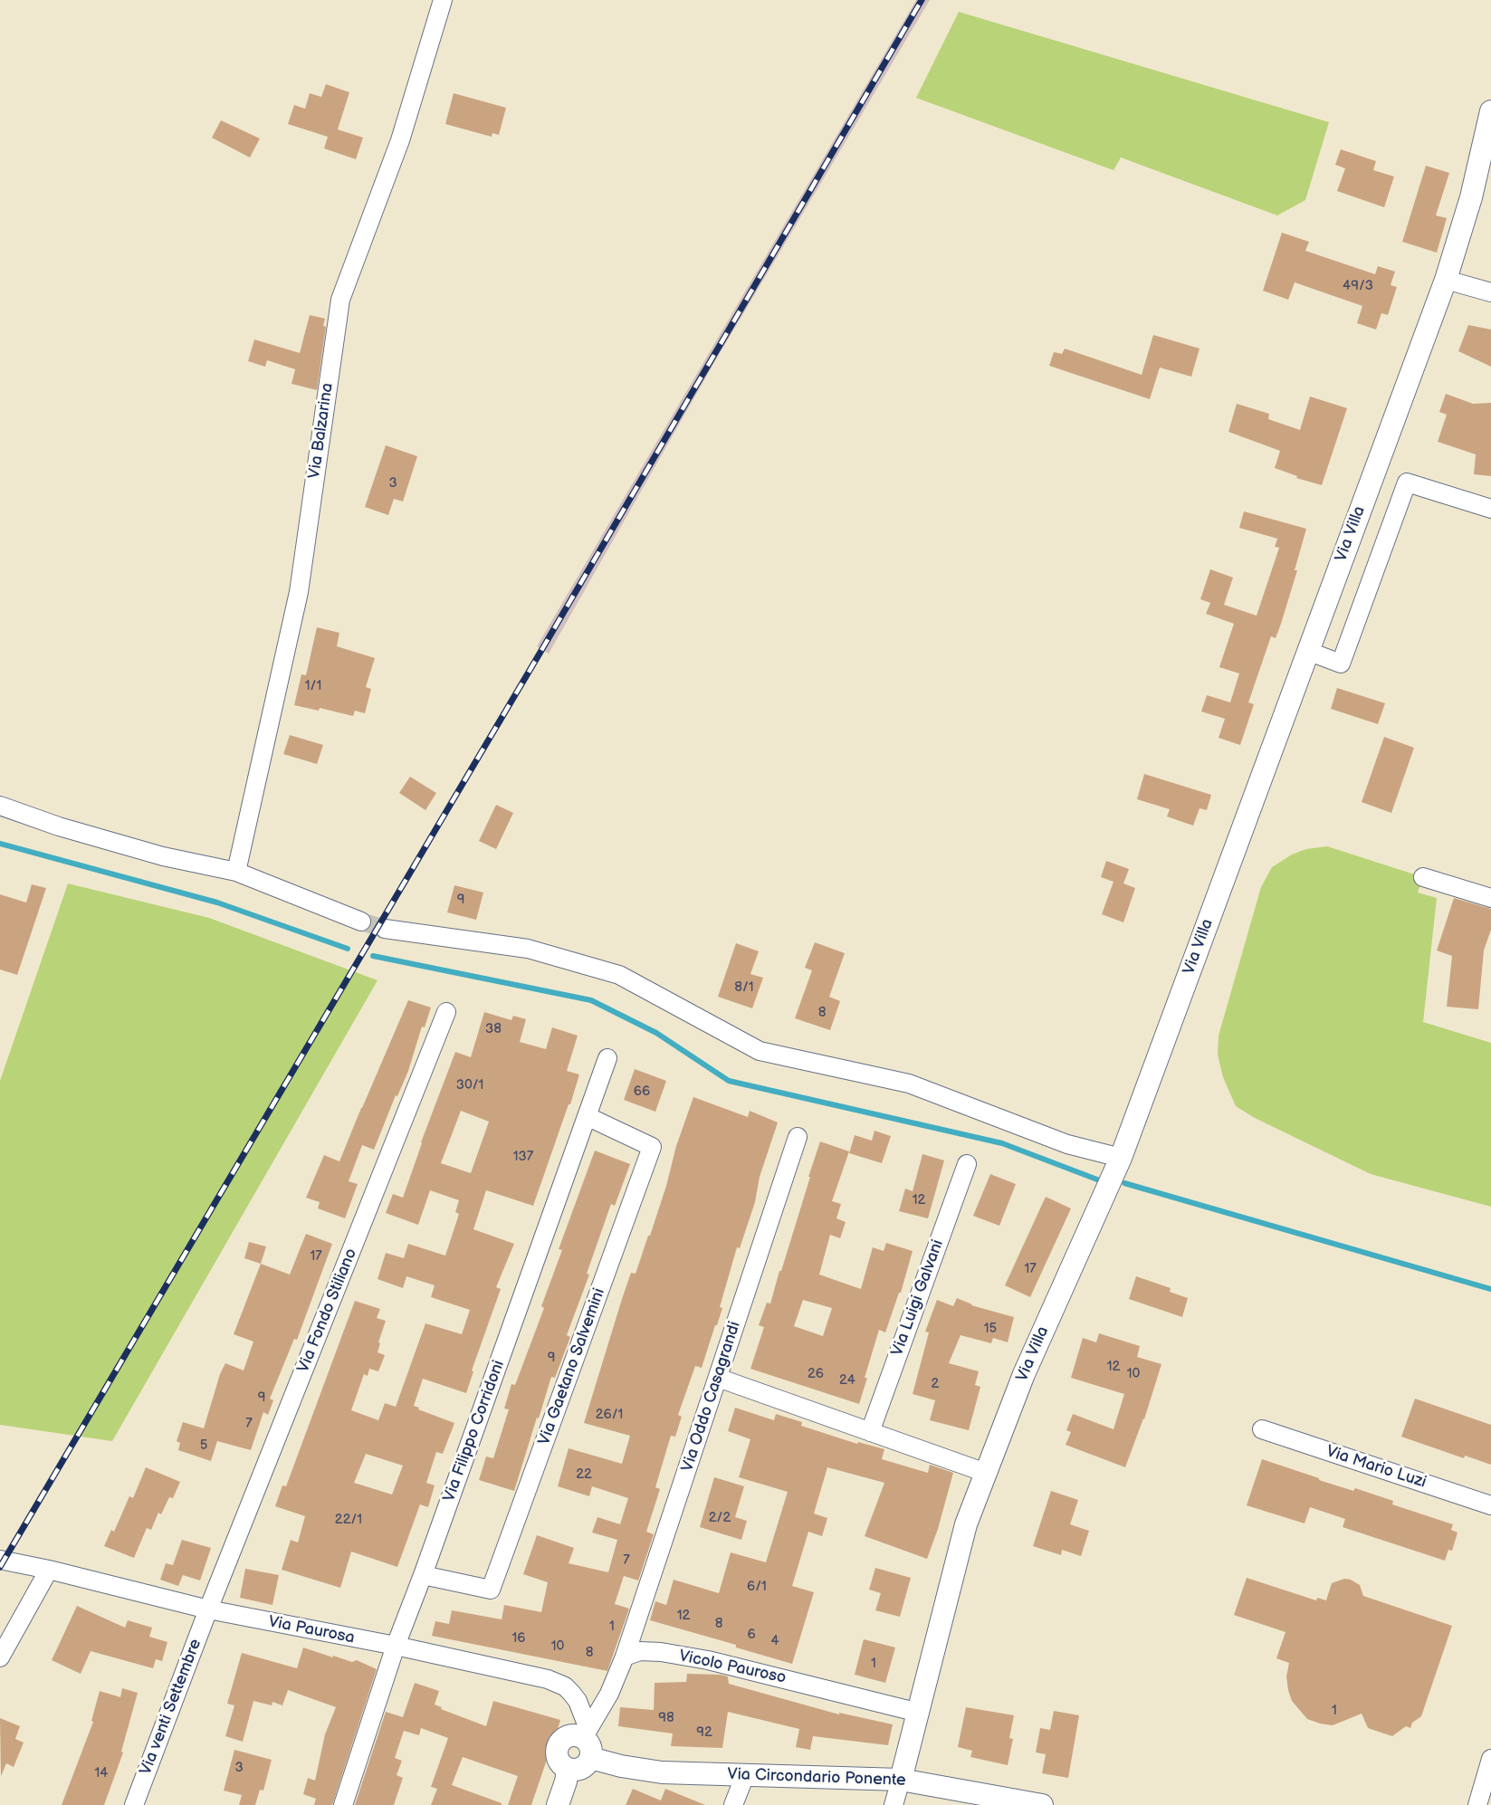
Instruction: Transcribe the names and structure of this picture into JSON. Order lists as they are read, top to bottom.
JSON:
{
  "streets": {
    "street": [
      "Via Balzarina",
      "Via Villa",
      "Via Luigi Galvani",
      "Via Fondo Stiliano",
      "Via Gaetano Salvemini",
      "Via Oddo Casagrandi",
      "Via Filippo Corridoni",
      "Via Mario Luzi",
      "Via Paurosa",
      "Vicolo Pauroso",
      "Via venti Settembre",
      "Via Circondario Ponente"
    ]
  },
  "crossings": [
    ["Via Villa", "Vicolo Pauroso"],
    ["Via Villa", "Via Circondario Ponente"],
    ["Via Fondo Stiliano", "Via Paurosa"],
    ["Via Fondo Stiliano", "Via venti Settembre"],
    ["Via Gaetano Salvemini", "Via Filippo Corridoni"],
    ["Via Oddo Casagrandi", "Vicolo Pauroso"],
    ["Via Filippo Corridoni", "Via Paurosa"],
    ["Via Paurosa", "Via venti Settembre"],
    ["Via Paurosa", "Via Circondario Ponente"]
  ],
  "house_numbers": [
    "49/3",
    "3",
    "1/1",
    "9",
    "8/1",
    "8",
    "38",
    "30/1",
    "66",
    "137",
    "12",
    "17",
    "17",
    "15",
    "9",
    "12",
    "26",
    "10",
    "24",
    "2",
    "9",
    "26/1",
    "7",
    "5",
    "22",
    "2/2",
    "22/1",
    "7",
    "6/1",
    "12",
    "8",
    "1",
    "6",
    "16",
    "4",
    "10",
    "8",
    "1",
    "1",
    "98",
    "92",
    "3",
    "14"
  ]
}
